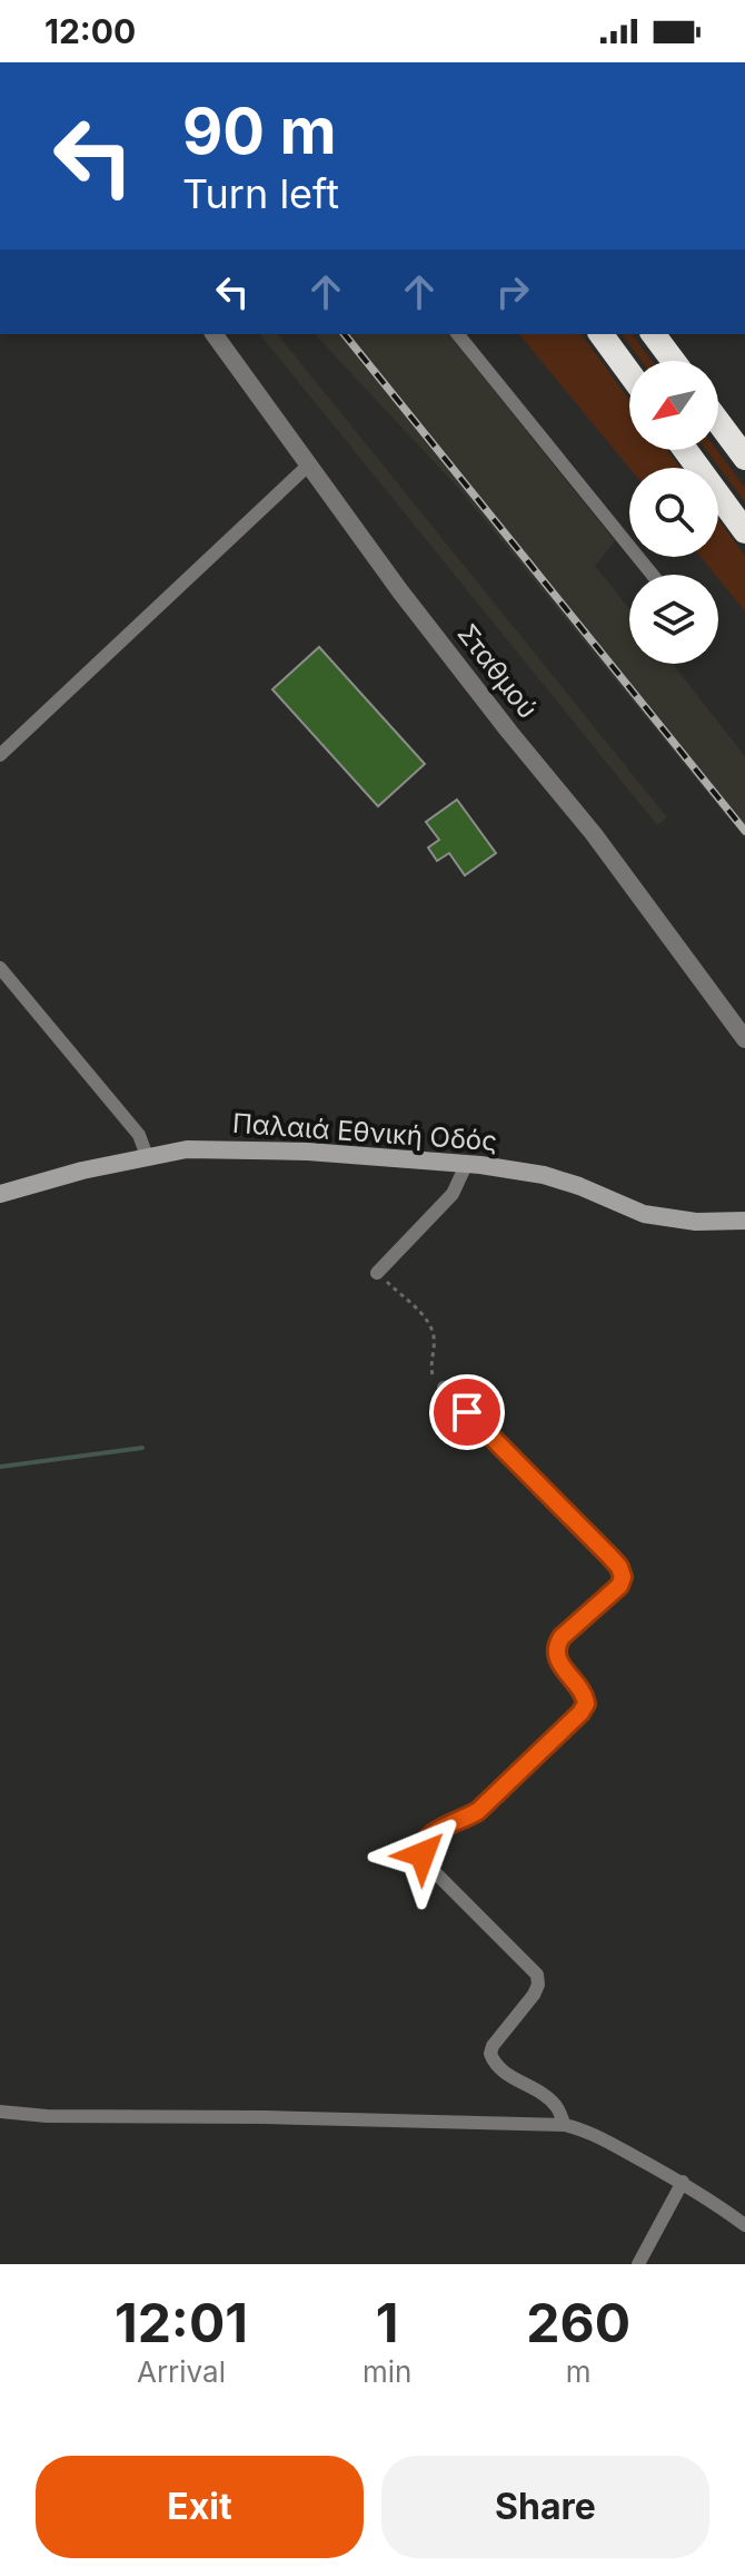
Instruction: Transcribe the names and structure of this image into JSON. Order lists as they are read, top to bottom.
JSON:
{
  "streets": {
    "main road": ["Παλαιά Εθνική Οδός"],
    "street": ["Σταθμού"]
  },
  "north": "bottom left",
  "page": {
    "status": "12:00",
    "turn": ["90 m", "Turn left"],
    "eta": [
      "12:01",
      "Arrival",
      "1",
      "min",
      "260",
      "m"
    ],
    "buttons": ["Exit", "Share"]
  }
}
